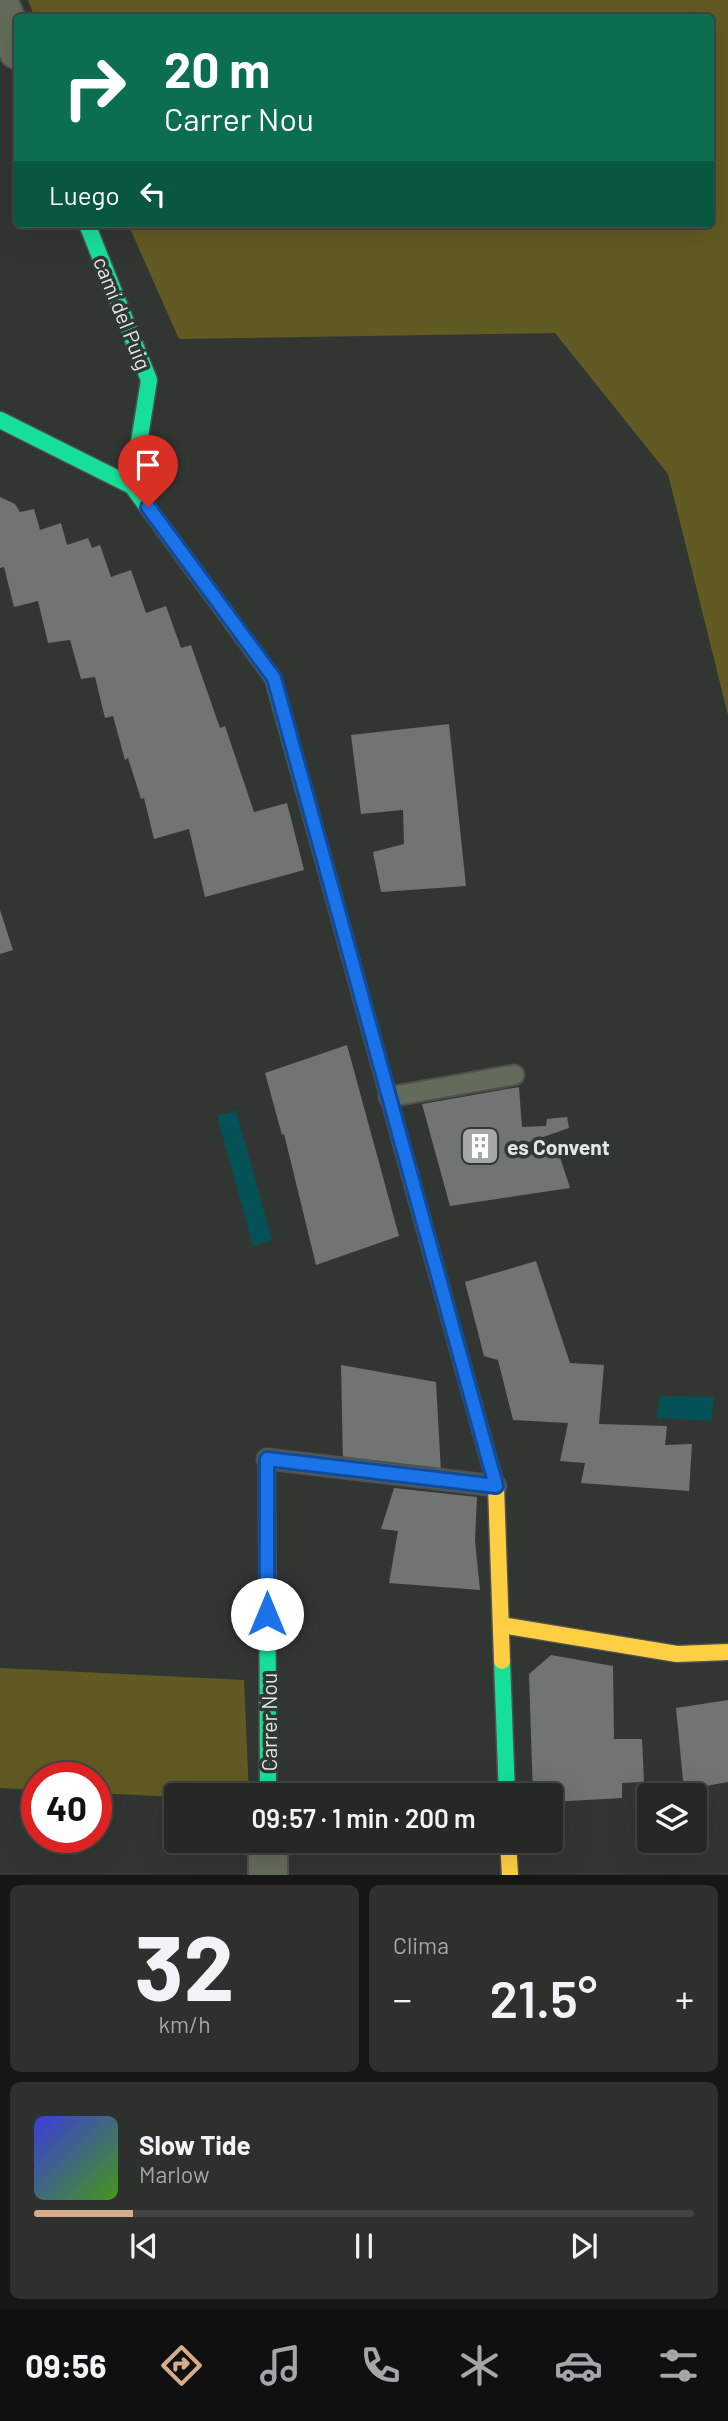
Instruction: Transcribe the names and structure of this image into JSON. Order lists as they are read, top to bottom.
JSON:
{
  "streets": {
    "street": ["camí del Puig", "Carrer Nou"]
  },
  "places": {
    "building": ["es Convent"]
  },
  "page": {
    "turn": ["20 m", "Carrer Nou"],
    "then": "Luego",
    "limit": "40",
    "trip": "09:57 · 1 min · 200 m",
    "tile": [
      ["32", "km/h"],
      "Clima"
    ],
    "heat": ["−", "21.5°", "+"],
    "song": ["Slow Tide", "Marlow"],
    "tabs": "09:56"
  }
}
